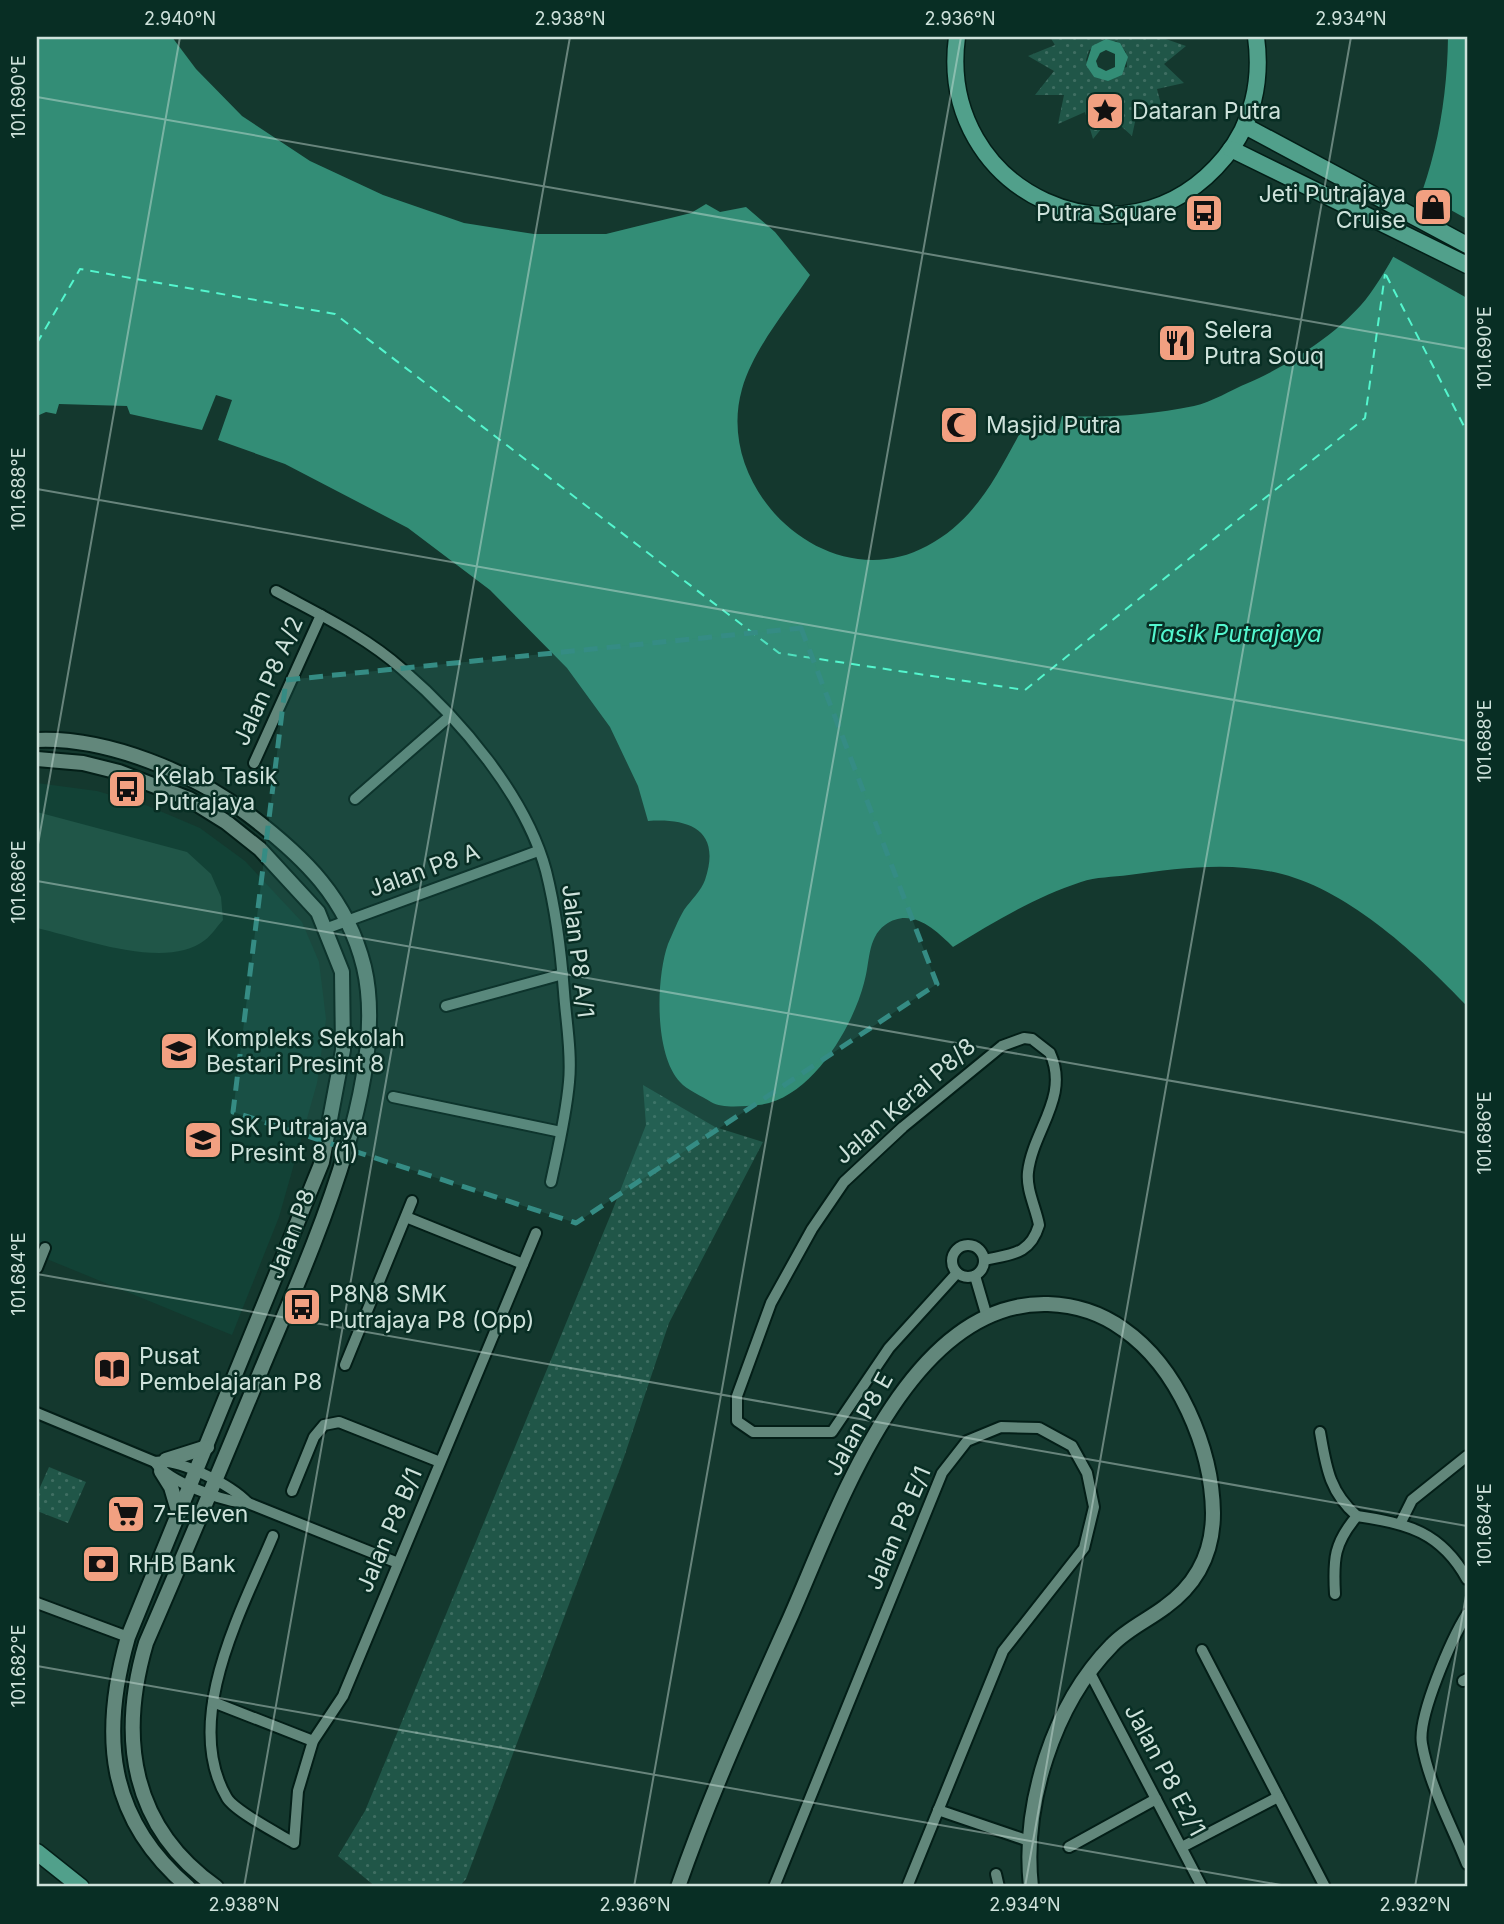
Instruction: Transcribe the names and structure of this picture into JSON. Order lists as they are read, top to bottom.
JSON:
{
  "streets": {
    "street": [
      "Jalan P8 A/2",
      "Jalan P8 A",
      "Jalan P8 A/1",
      "Jalan Kerai P8/8",
      "Jalan P8",
      "Jalan P8 E",
      "Jalan P8 E/1",
      "Jalan P8 B/1",
      "Jalan P8 E2/1"
    ]
  },
  "crossings": [
    ["Jalan P8 A/2", "Jalan P8 A/1"],
    ["Jalan P8 A", "Jalan P8 A/1"],
    ["Jalan P8 A", "Jalan P8"],
    ["Jalan P8 E", "Jalan P8 E2/1"]
  ],
  "water": ["Tasik Putrajaya"],
  "places": {
    "place": ["Dataran Putra"],
    "shop": ["Jeti Putrajaya Cruise"],
    "bus stop": ["Putra Square", "Kelab Tasik Putrajaya", "P8N8 SMK Putrajaya P8 (Opp)"],
    "restaurant": ["Selera Putra Souq"],
    "mosque": ["Masjid Putra"],
    "school or university": ["Kompleks Sekolah Bestari Presint 8", "SK Putrajaya Presint 8 (1)"],
    "library": ["Pusat Pembelajaran P8"],
    "supermarket": ["7-Eleven"],
    "bank": ["RHB Bank"]
  },
  "coordinates": [
    "2.940°N",
    "2.938°N",
    "2.936°N",
    "2.934°N",
    "101.690°E",
    "101.688°E",
    "101.686°E",
    "101.684°E",
    "101.682°E",
    "2.932°N"
  ]
}
